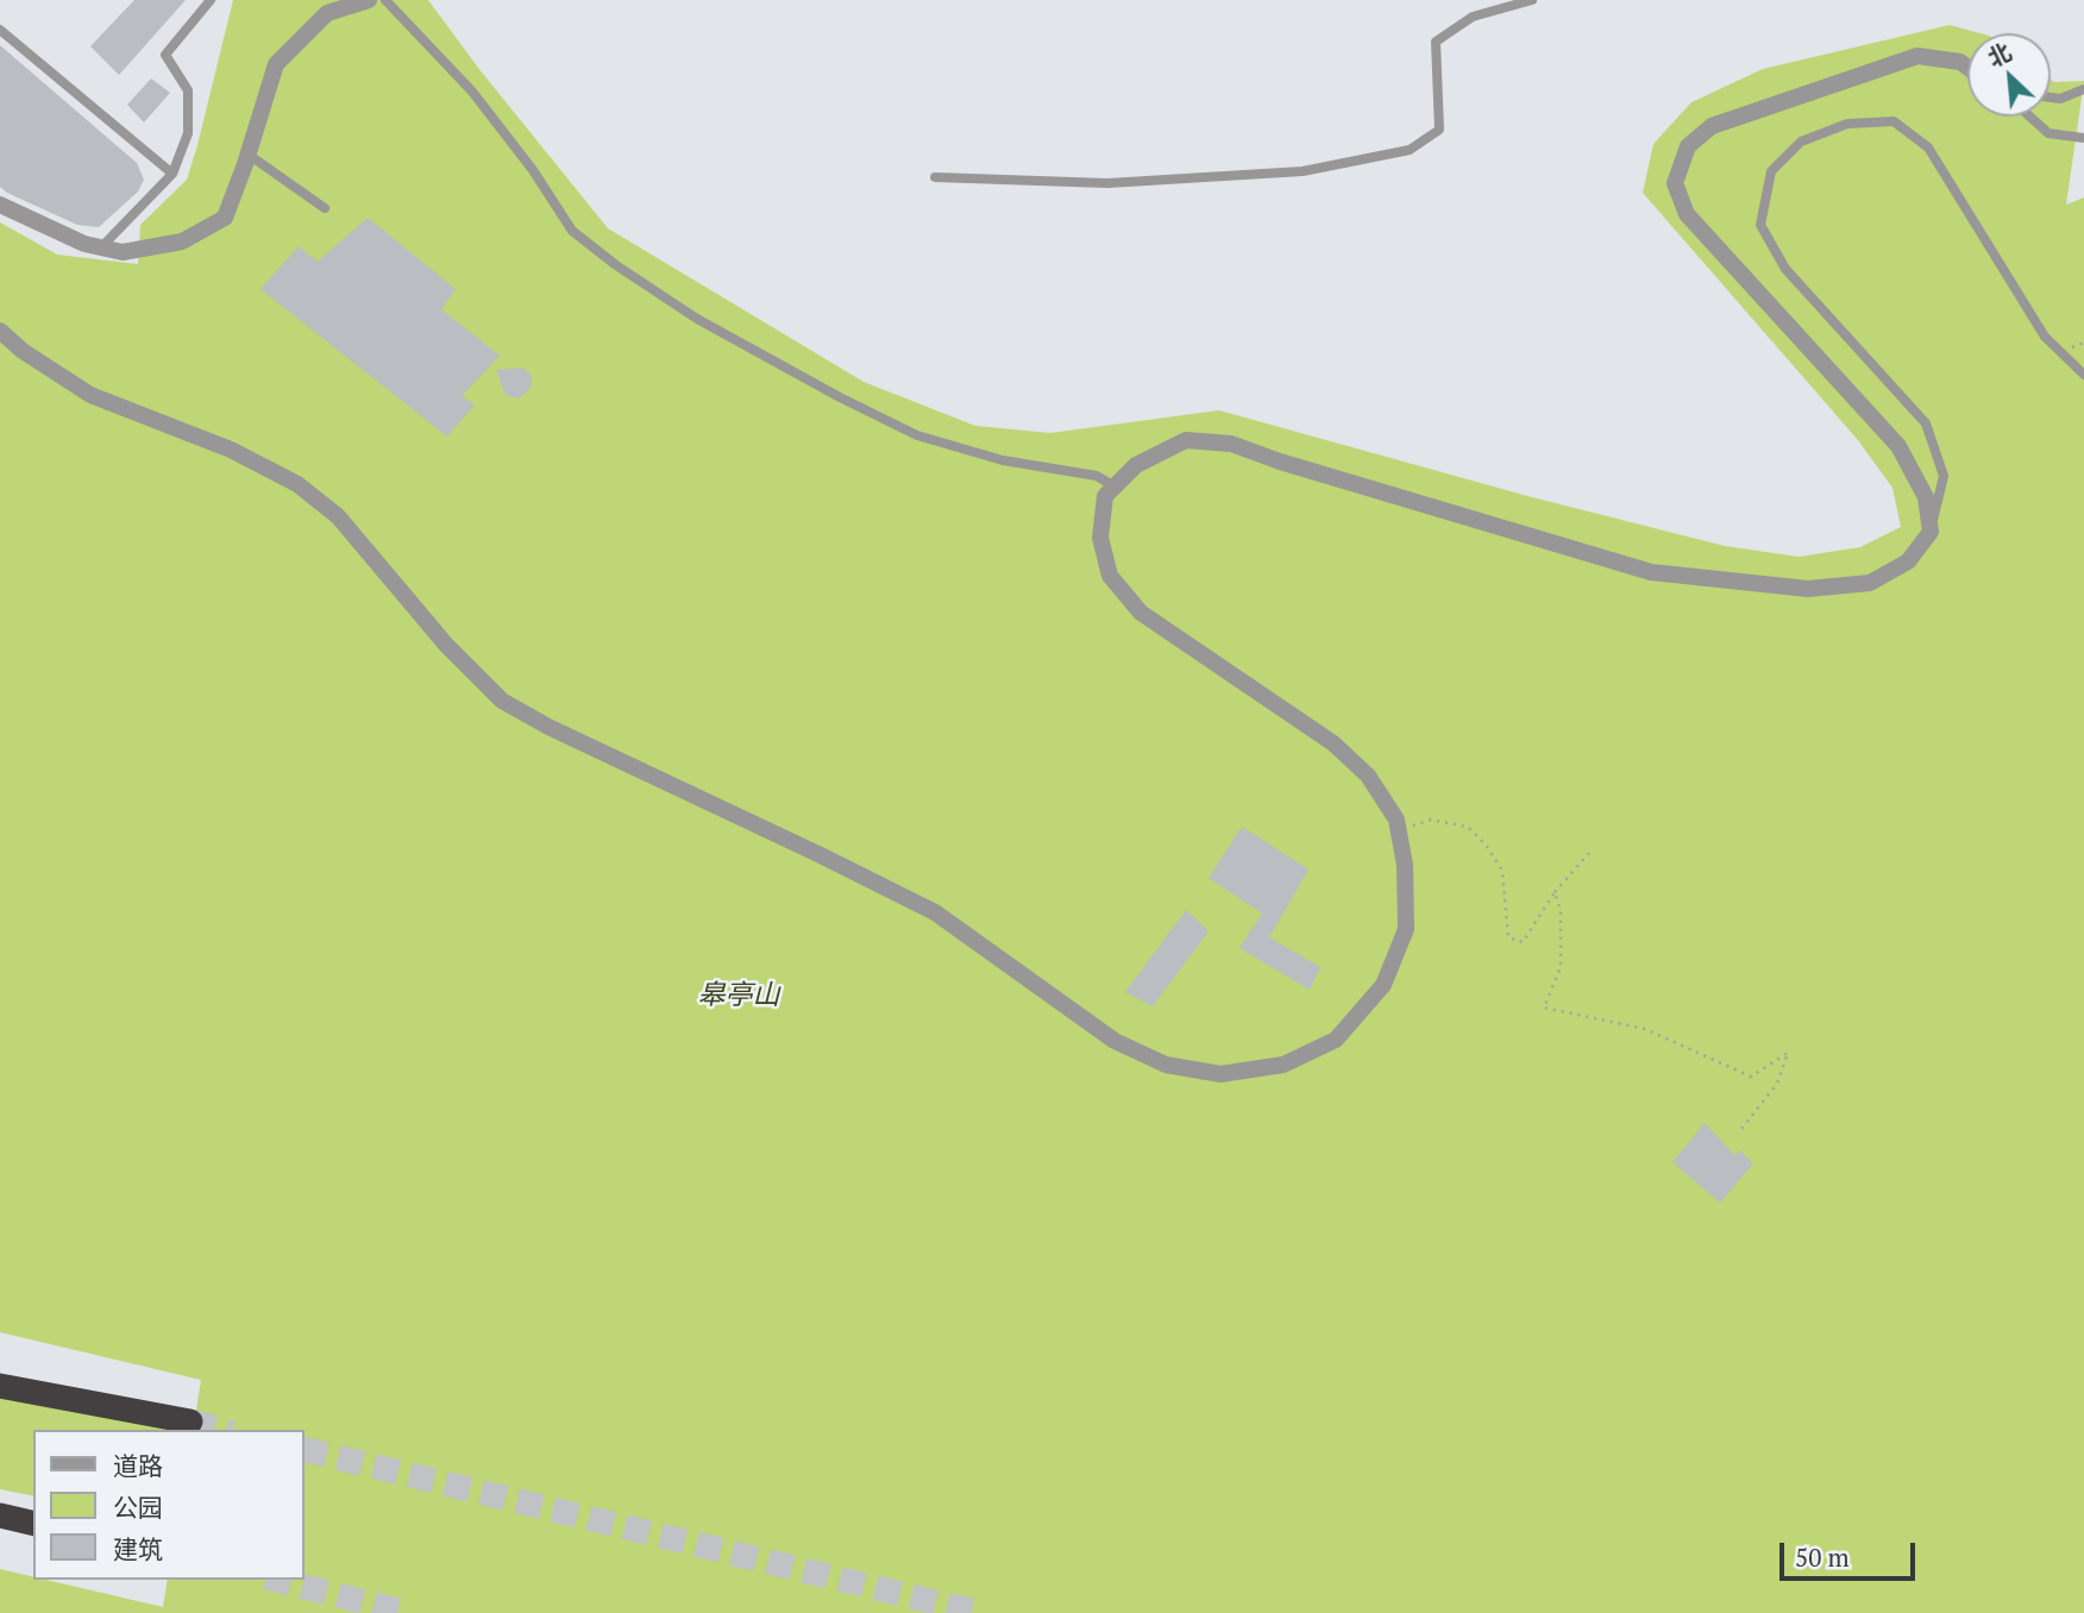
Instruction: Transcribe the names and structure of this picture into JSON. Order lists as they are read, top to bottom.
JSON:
{
  "parks": ["皋亭山"],
  "legend": ["道路", "公园", "建筑"],
  "scale_bar": "50 m",
  "north": "top left"
}
